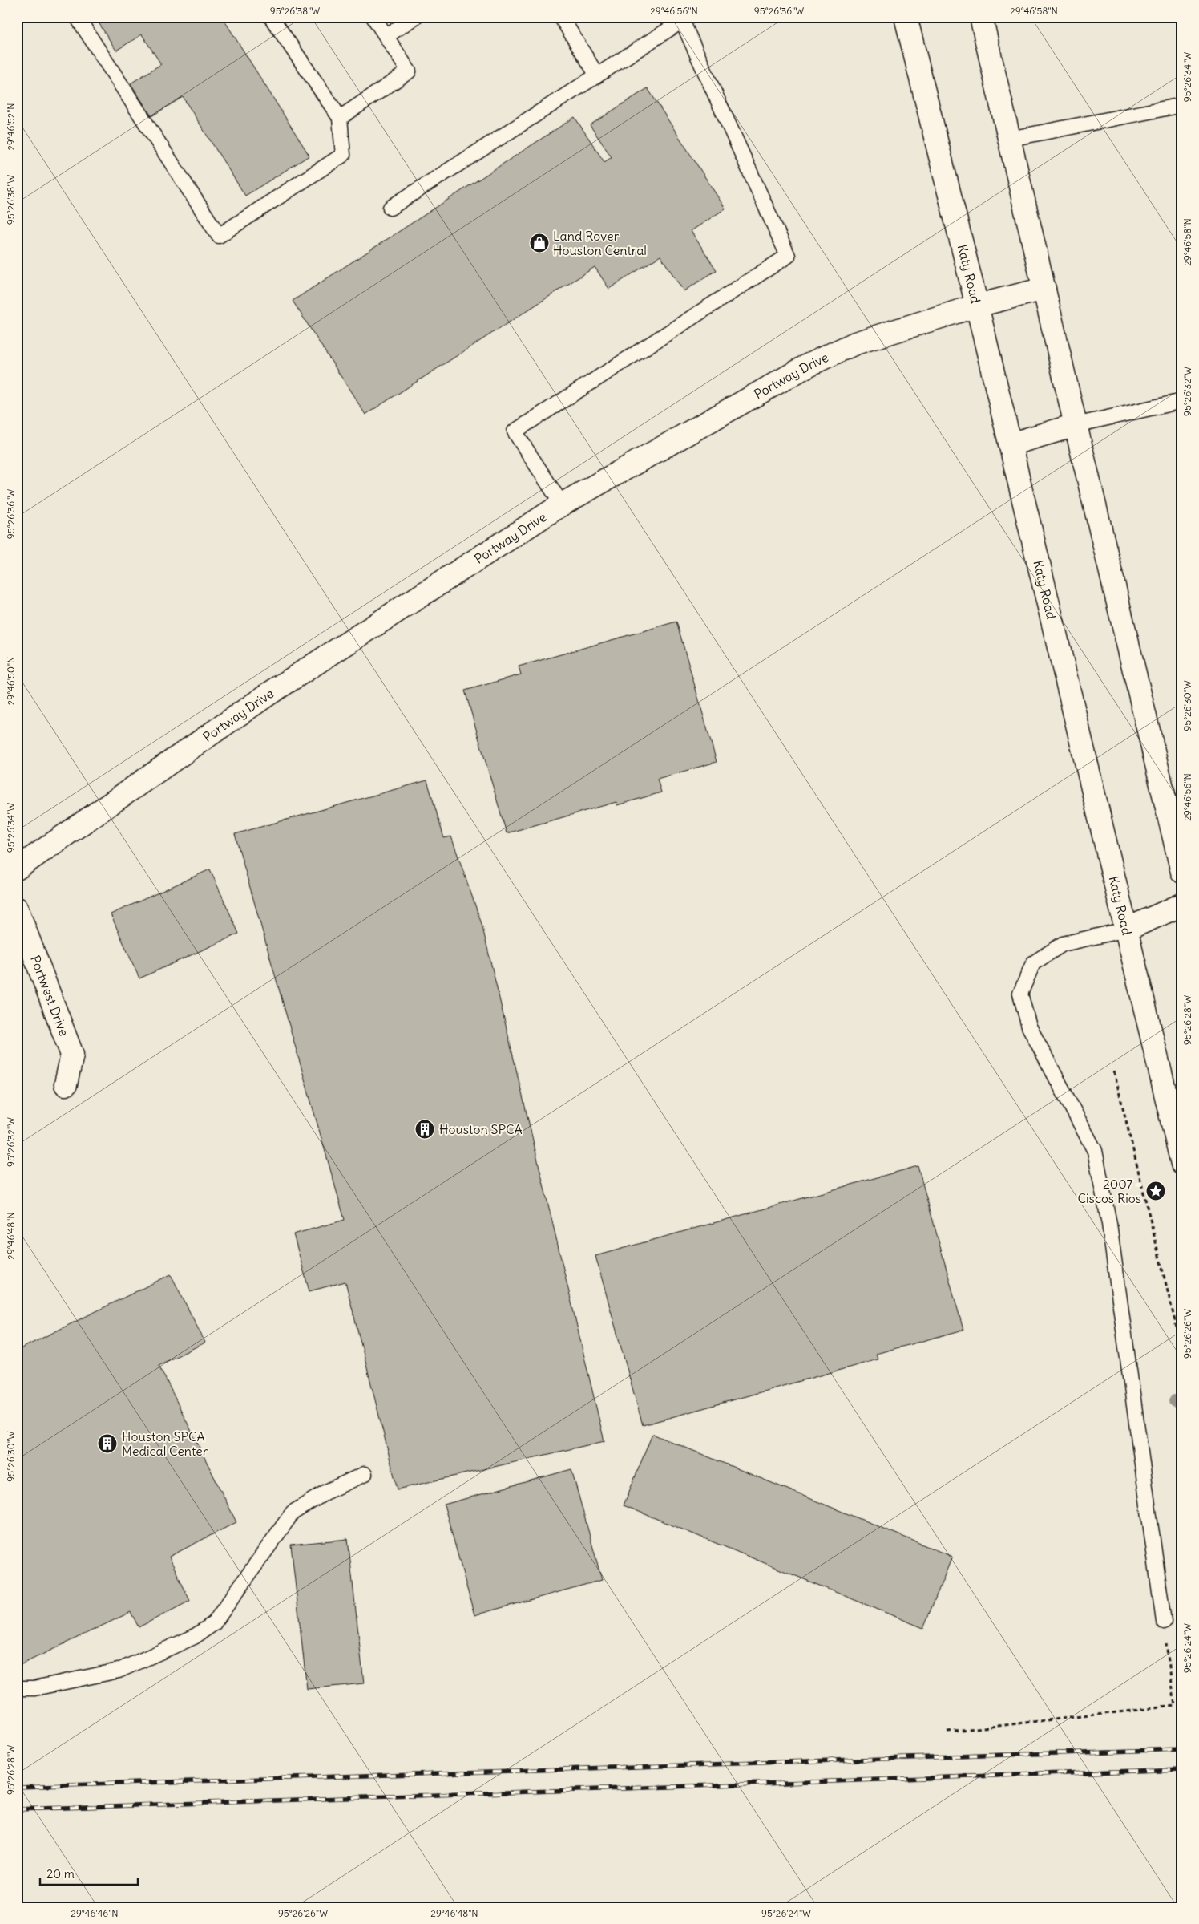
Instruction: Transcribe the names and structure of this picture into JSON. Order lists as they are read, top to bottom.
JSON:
{
  "streets": {
    "main road": ["Katy Road", "Portway Drive", "Portwest Drive"]
  },
  "crossings": [
    ["Katy Road", "Portway Drive"]
  ],
  "places": {
    "shop": ["Land Rover Houston Central"],
    "building": ["Houston SPCA", "Houston SPCA Medical Center"],
    "place": ["2007 - Ciscos Rios"]
  },
  "scale_bar": "20 m",
  "coordinates": [
    "95°26'38\"W",
    "29°46'56\"N",
    "95°26'36\"W",
    "29°46'58\"N",
    "95°26'34\"W",
    "29°46'52\"N",
    "95°26'32\"W",
    "29°46'50\"N",
    "95°26'30\"W",
    "95°26'28\"W",
    "29°46'48\"N",
    "95°26'26\"W",
    "95°26'24\"W",
    "29°46'46\"N"
  ]
}
